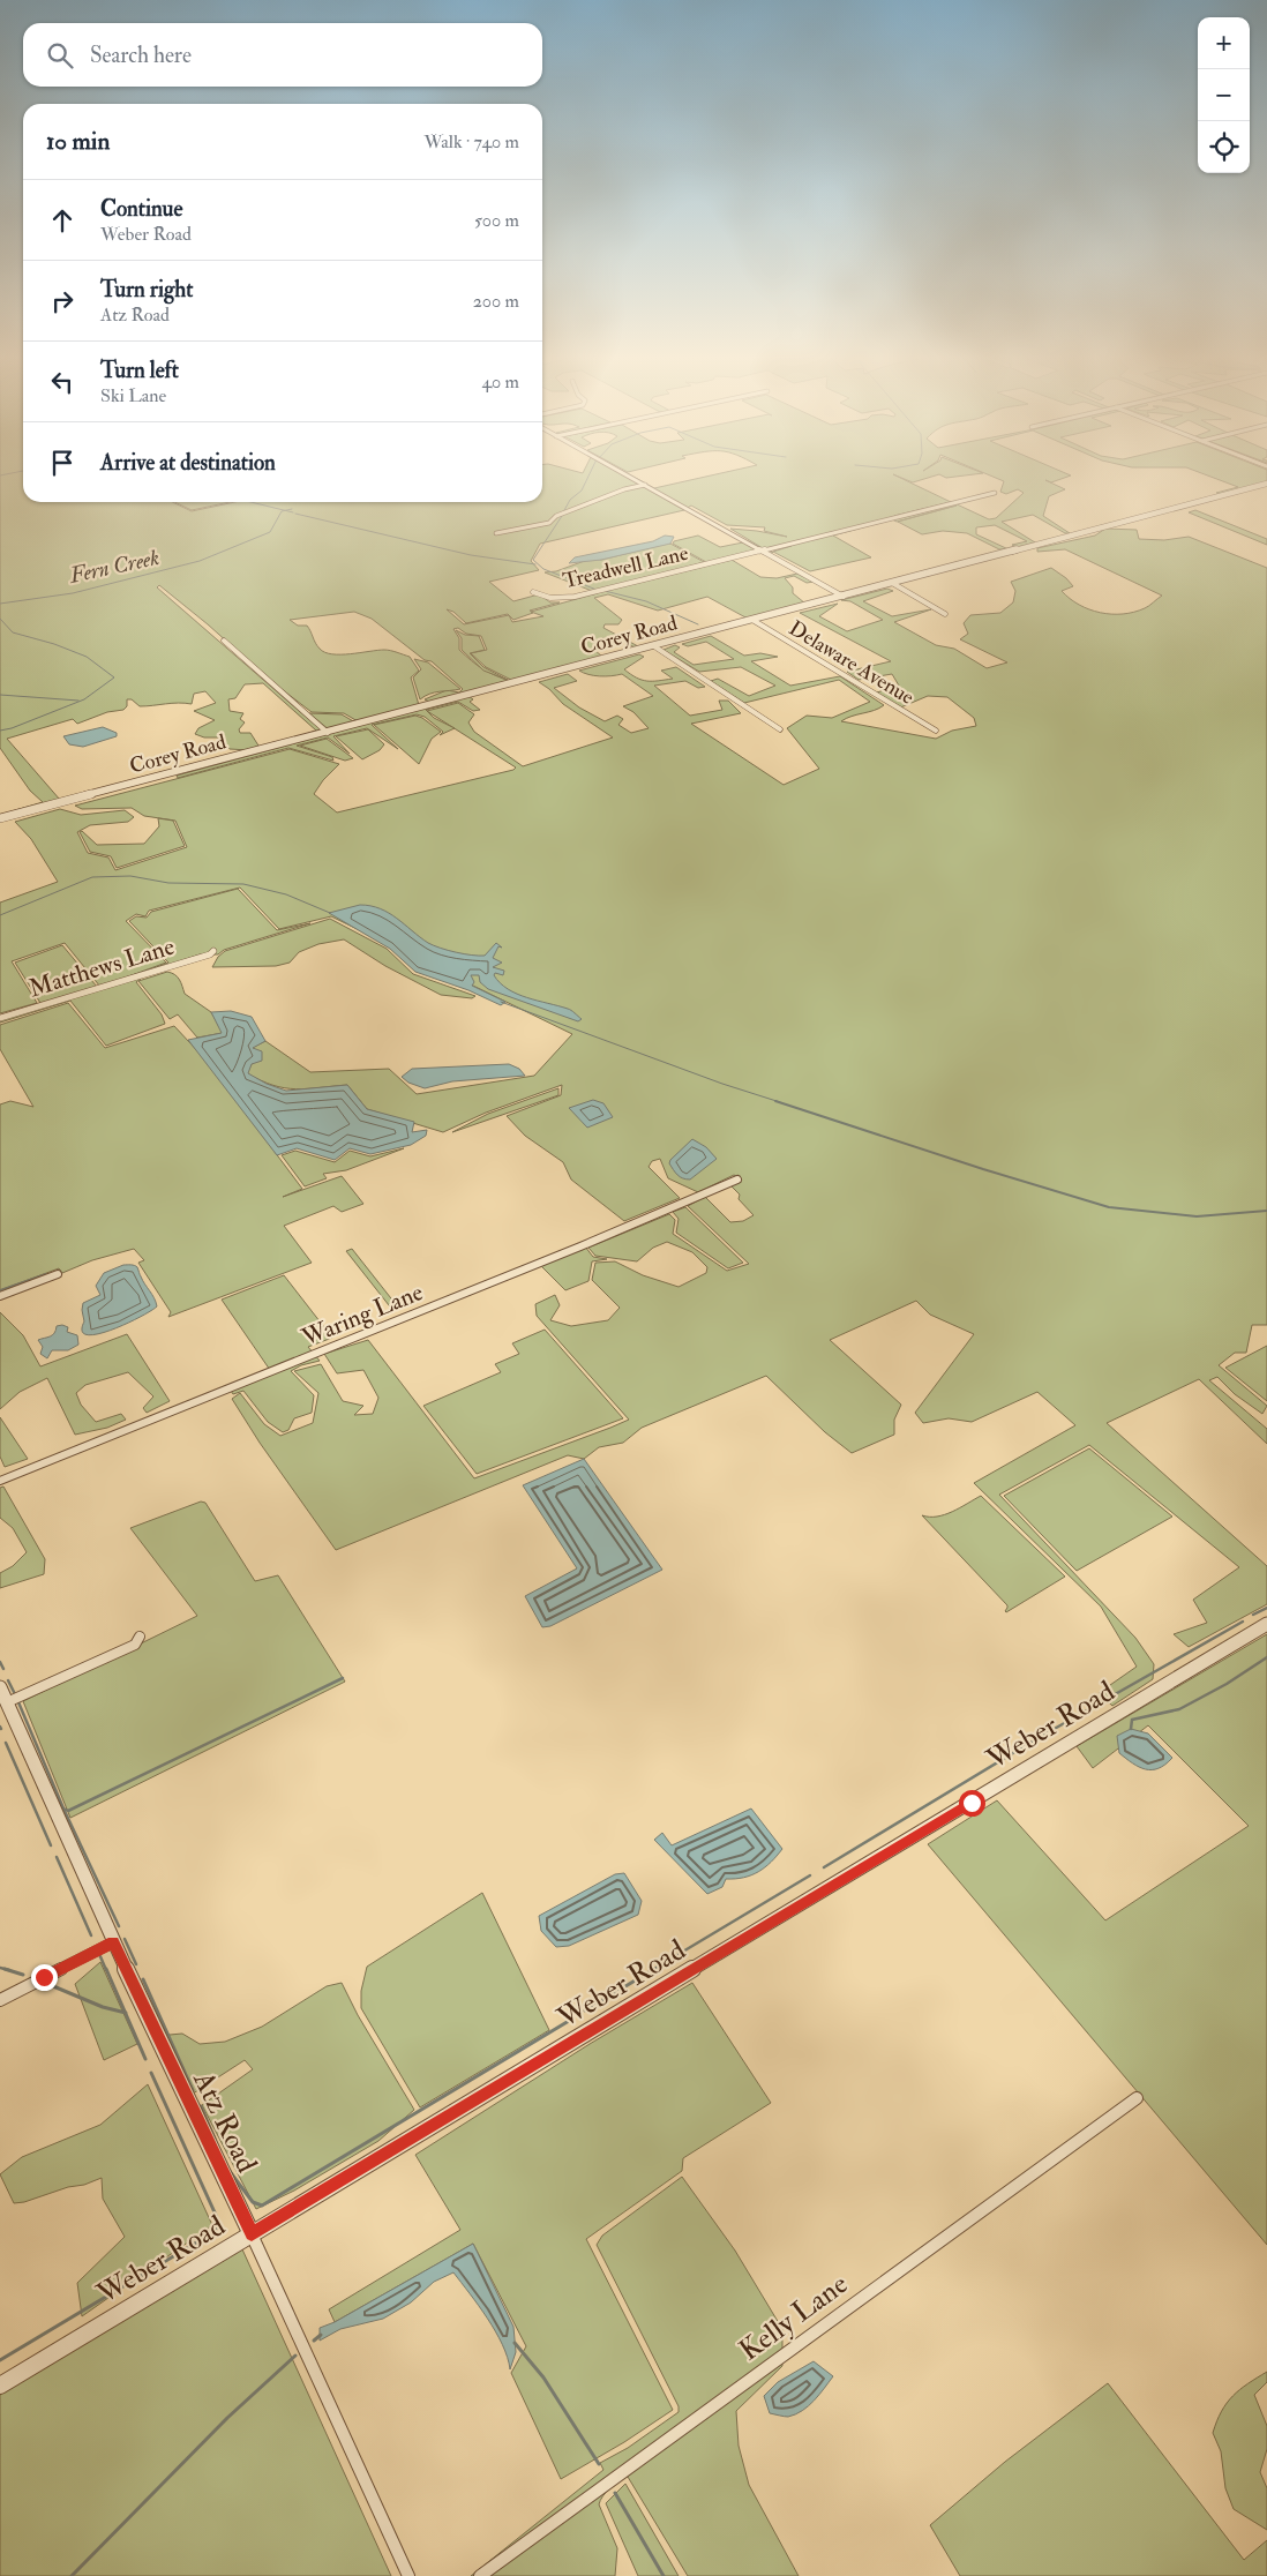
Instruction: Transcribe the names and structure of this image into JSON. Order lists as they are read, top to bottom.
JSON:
{
  "streets": {
    "street": [
      "Treadwell Lane",
      "Corey Road",
      "Delaware Avenue",
      "Matthews Lane",
      "Waring Lane",
      "Weber Road",
      "Atz Road",
      "Kelly Lane"
    ]
  },
  "crossings": [
    ["Corey Road", "Delaware Avenue"],
    ["Weber Road", "Atz Road"]
  ],
  "water": ["Fern Creek"],
  "page": {
    "map_buttons": ["+", "−"],
    "search": "Search here",
    "heading": ["10 min", "Walk · 740 m"],
    "list": [
      ["Continue", "Weber Road", "500 m"],
      ["Turn right", "Atz Road", "200 m"],
      ["Turn left", "Ski Lane", "40 m"],
      "Arrive at destination"
    ]
  }
}
